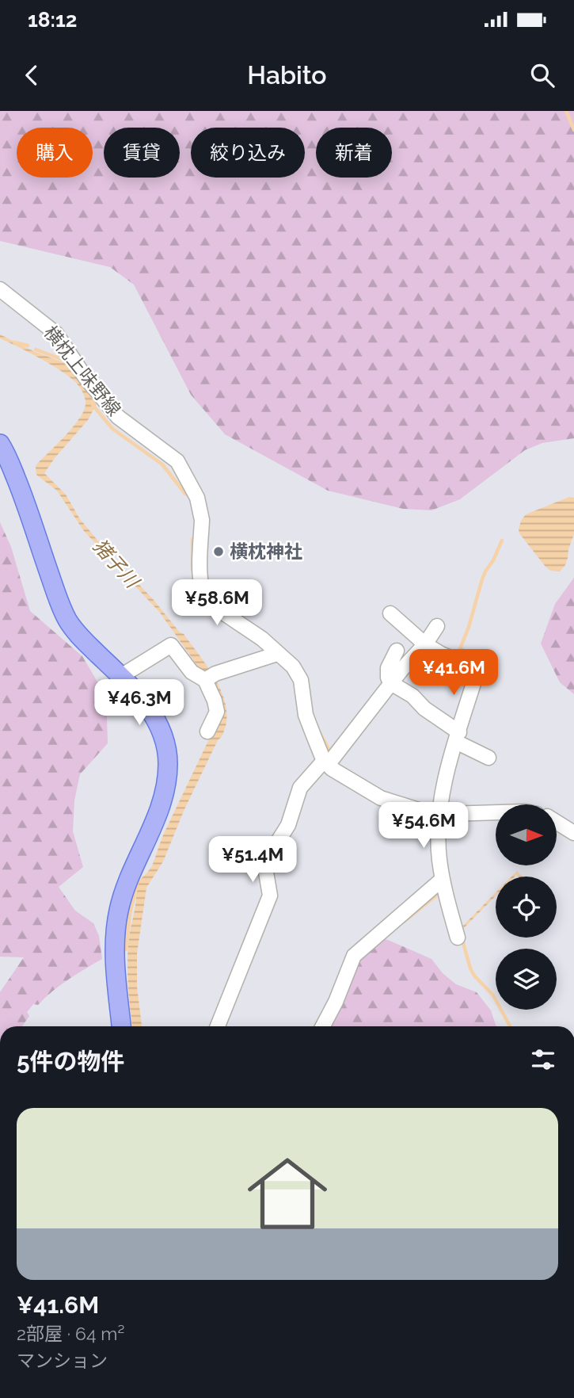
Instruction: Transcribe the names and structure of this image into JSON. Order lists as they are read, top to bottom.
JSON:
{
  "streets": {
    "street": ["横枕上味野線"]
  },
  "water": ["猪子川"],
  "places": ["横枕神社"],
  "north": "right",
  "page": {
    "status": "18:12",
    "header": "Habito",
    "chip": [
      "購入",
      "賃貸",
      "絞り込み",
      "新着"
    ],
    "price": [
      "¥58.6M",
      "¥41.6M",
      "¥46.3M",
      "¥54.6M",
      "¥51.4M"
    ],
    "heading": "5件の物件",
    "list": [
      {
        "name": "¥41.6M",
        "note": "2部屋 · 64 m² · マンション"
      }
    ]
  }
}
